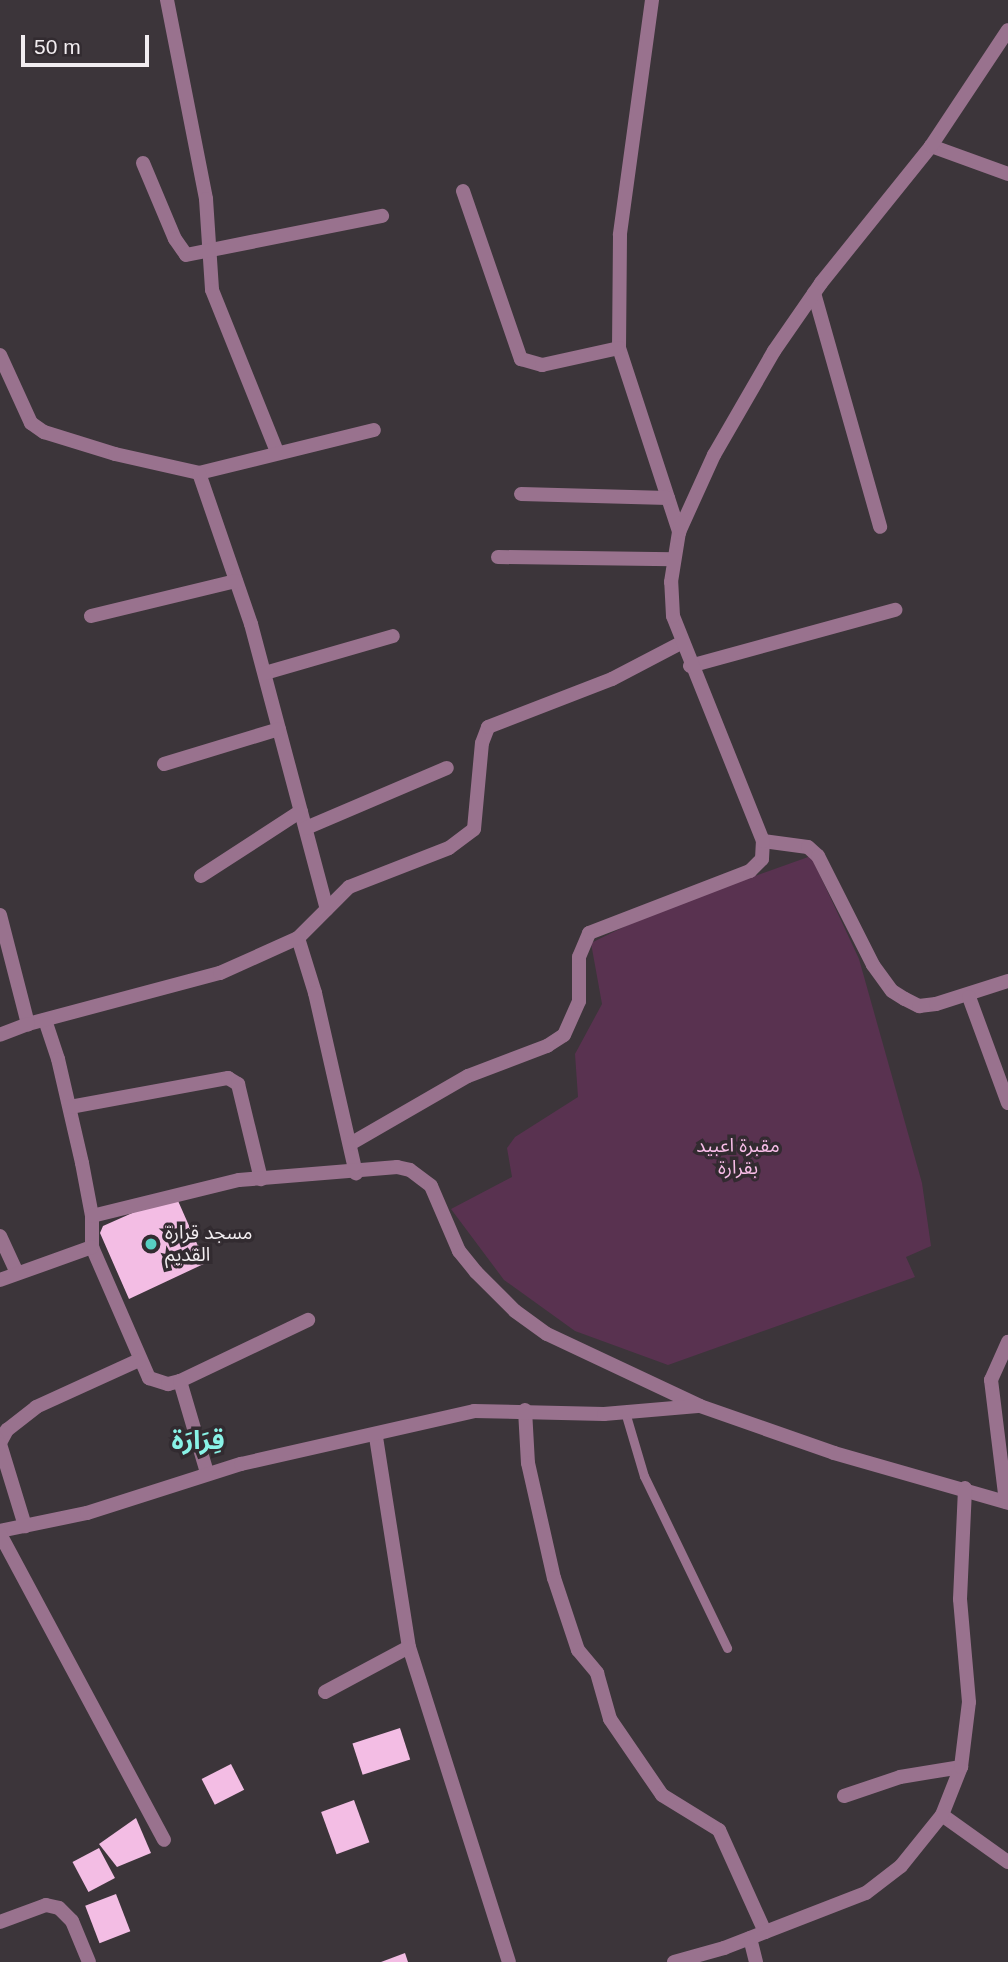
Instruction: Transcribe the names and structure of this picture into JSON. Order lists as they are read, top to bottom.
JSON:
{
  "districts": ["قِرَارَة"],
  "parks": ["مقبرة اعبيد بقرارة"],
  "places": ["مسجد قرارة القديم"],
  "scale_bar": "50 m"
}
